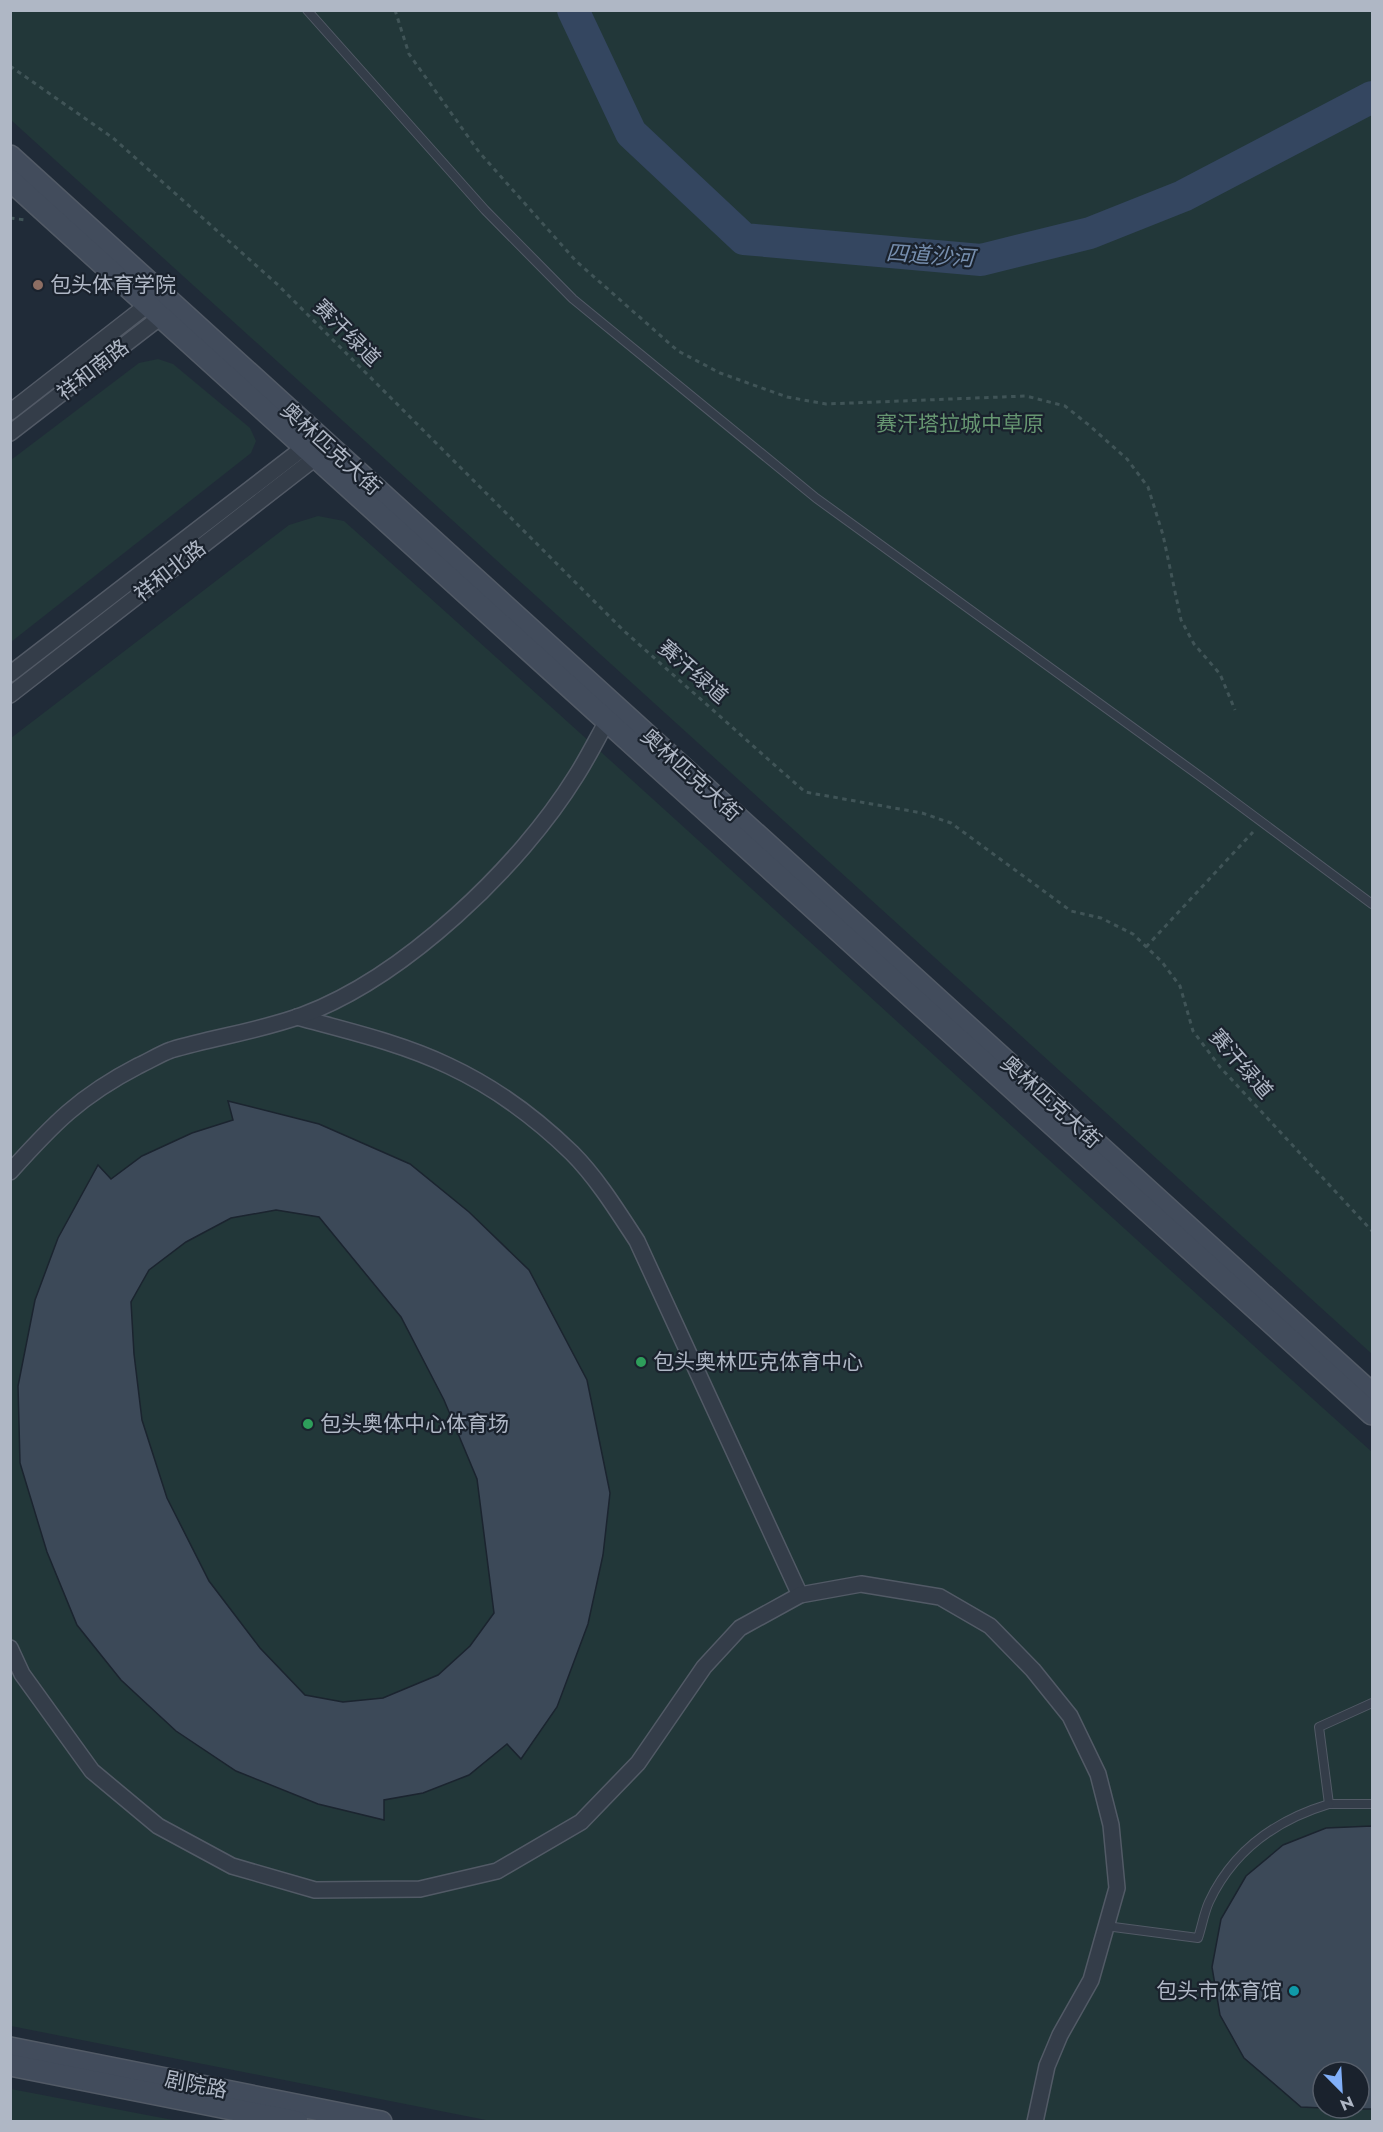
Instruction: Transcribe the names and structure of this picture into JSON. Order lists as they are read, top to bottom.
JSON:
{
  "streets": {
    "main road": ["奥林匹克大街", "剧院路"],
    "street": ["祥和南路", "祥和北路"],
    "path": ["赛汗绿道"]
  },
  "crossings": [
    ["祥和南路", "奥林匹克大街"],
    ["奥林匹克大街", "祥和北路"]
  ],
  "water": ["四道沙河"],
  "parks": ["赛汗塔拉城中草原"],
  "places": [
    "包头体育学院",
    "包头奥林匹克体育中心",
    "包头奥体中心体育场",
    "包头市体育馆"
  ],
  "north": "bottom right"
}
